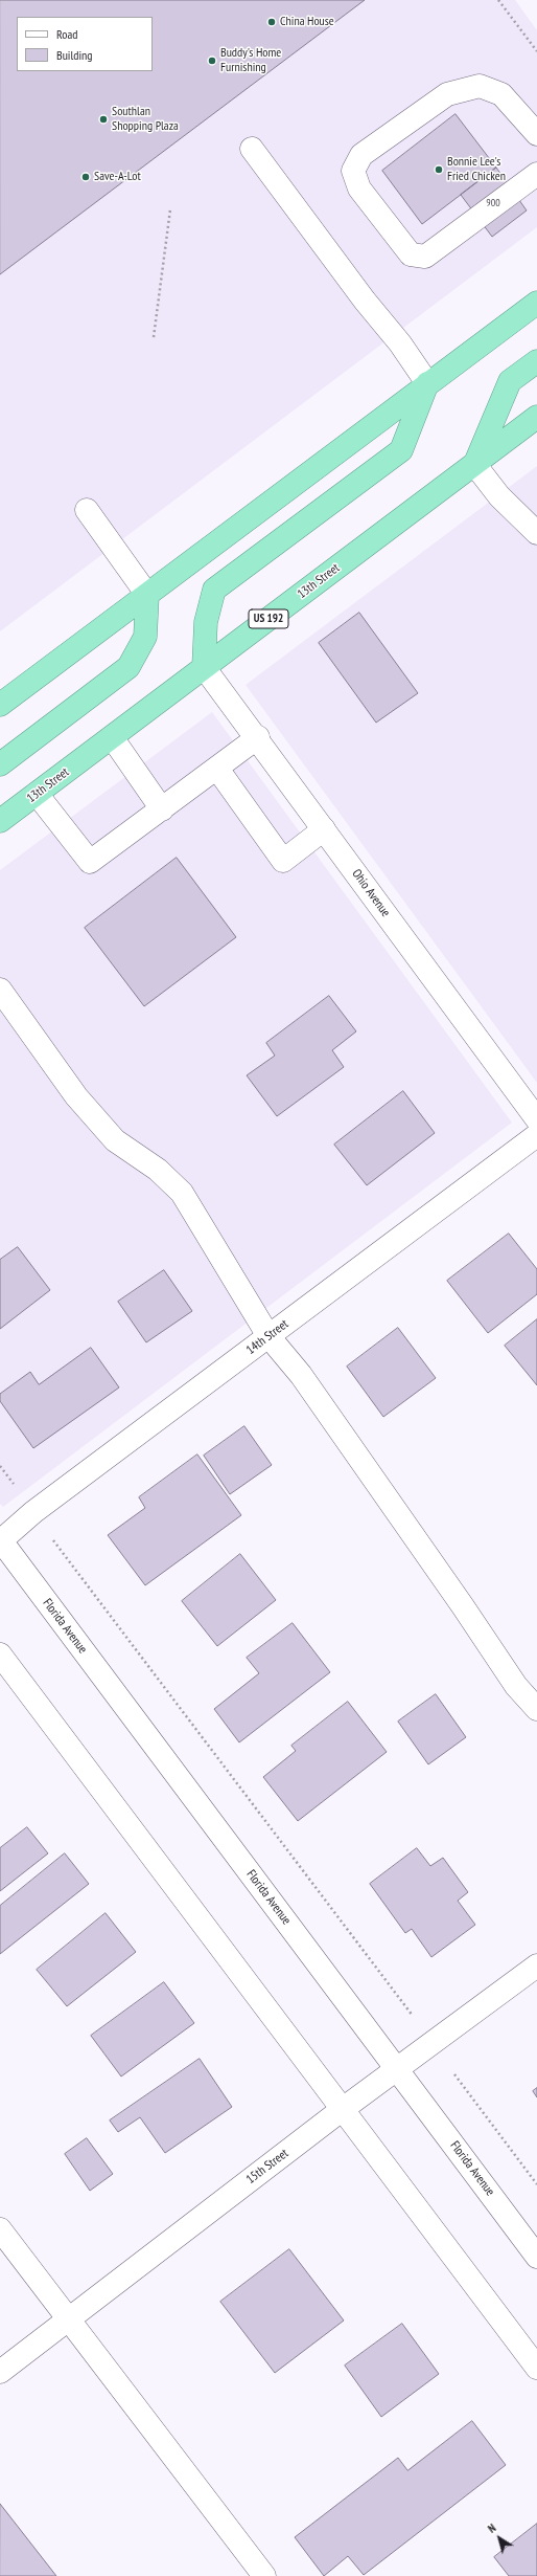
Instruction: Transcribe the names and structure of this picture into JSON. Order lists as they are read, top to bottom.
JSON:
{
  "streets": {
    "highway": ["13th Street", "US 192"],
    "street": [
      "Ohio Avenue",
      "14th Street",
      "Florida Avenue",
      "15th Street"
    ]
  },
  "crossings": [
    ["13th Street", "Ohio Avenue"],
    ["14th Street", "Florida Avenue"],
    ["Florida Avenue", "15th Street"]
  ],
  "places": [
    "China House",
    "Buddy's Home Furnishing",
    "Southlan Shopping Plaza",
    "Bonnie Lee's Fried Chicken",
    "Save-A-Lot"
  ],
  "house_numbers": ["900"],
  "legend": ["Road", "Building"],
  "north": "top left"
}
